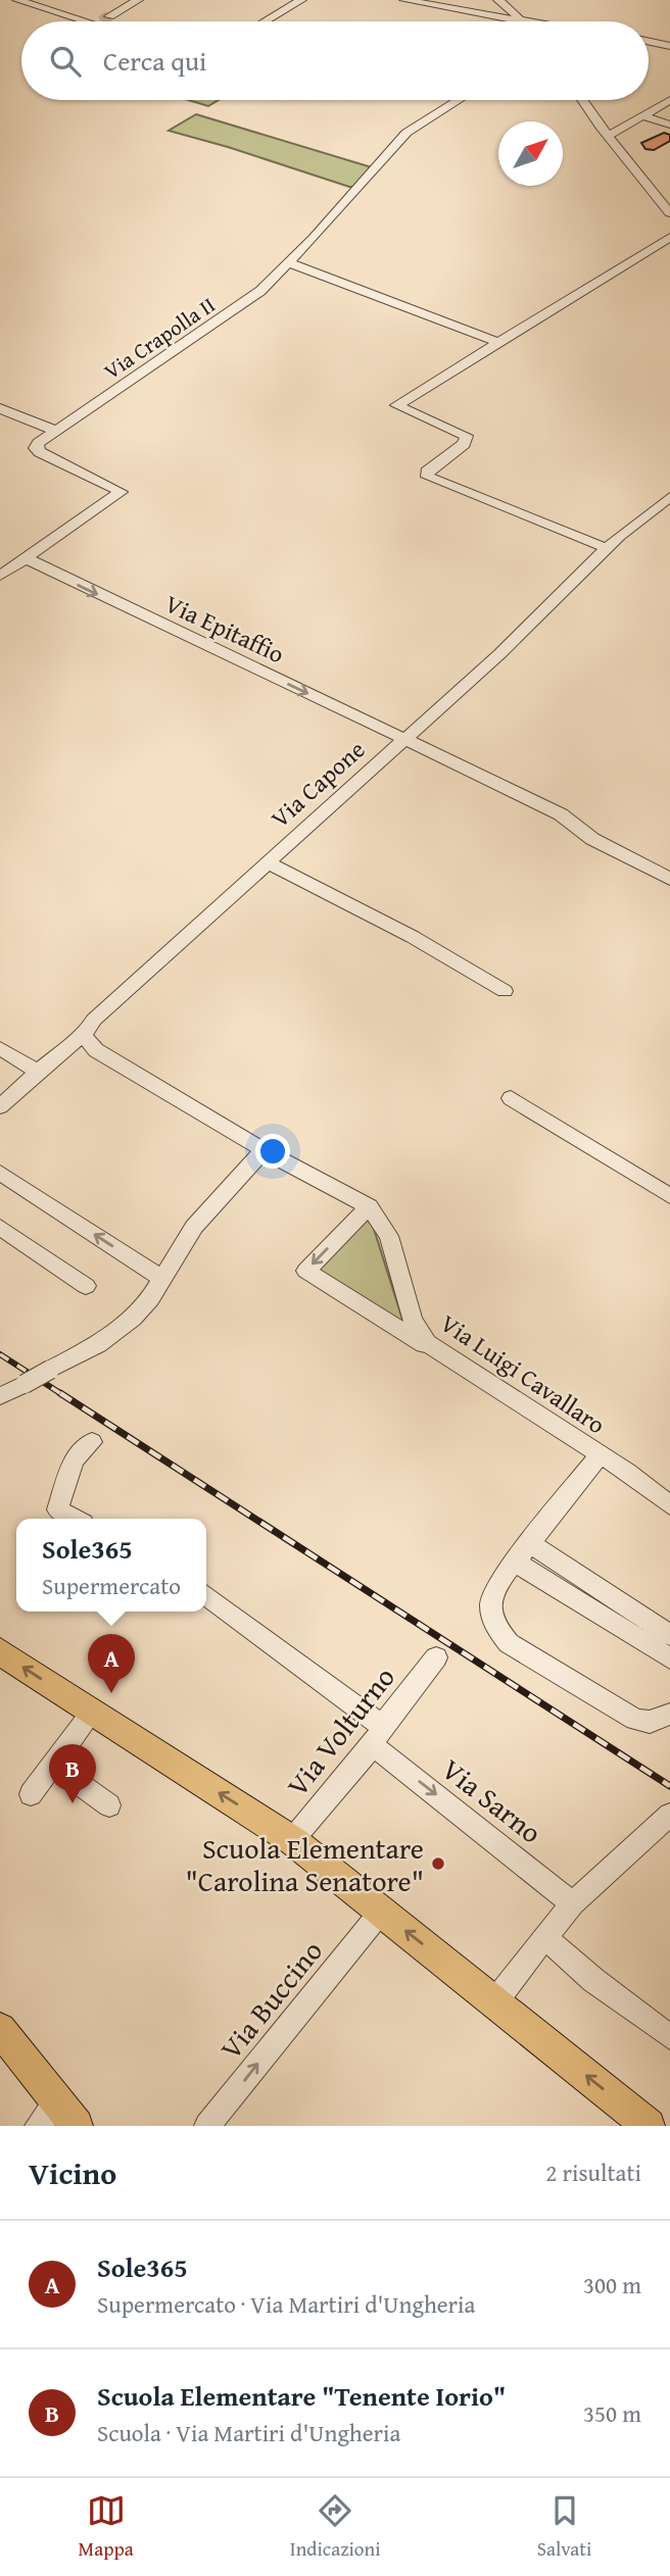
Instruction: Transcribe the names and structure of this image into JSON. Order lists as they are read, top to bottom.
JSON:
{
  "streets": {
    "street": [
      "Via Crapolla II",
      "Via Epitaffio",
      "Via Capone",
      "Via Luigi Cavallaro",
      "Via Volturno",
      "Via Sarno",
      "Via Buccino"
    ]
  },
  "crossings": [
    ["Via Crapolla II", "Via Epitaffio"],
    ["Via Epitaffio", "Via Capone"],
    ["Via Capone", "Via Luigi Cavallaro"],
    ["Via Volturno", "Via Sarno"]
  ],
  "one_way": ["Via Epitaffio", "Via Sarno", "Via Buccino"],
  "places": ["Scuola Elementare \"Carolina Senatore\""],
  "north": "top right",
  "page": {
    "search": "Cerca qui",
    "popup": ["Sole365", "Supermercato"],
    "pins": ["A", "B"],
    "heading": ["Vicino", "2 risultati"],
    "list": [
      {
        "mark": "A",
        "name": "Sole365",
        "note": "Supermercato · Via Martiri d'Ungheria",
        "value": "300 m"
      },
      {
        "mark": "B",
        "name": "Scuola Elementare \"Tenente Iorio\"",
        "note": "Scuola · Via Martiri d'Ungheria",
        "value": "350 m"
      }
    ],
    "nav": ["Mappa", "Indicazioni", "Salvati"]
  }
}
